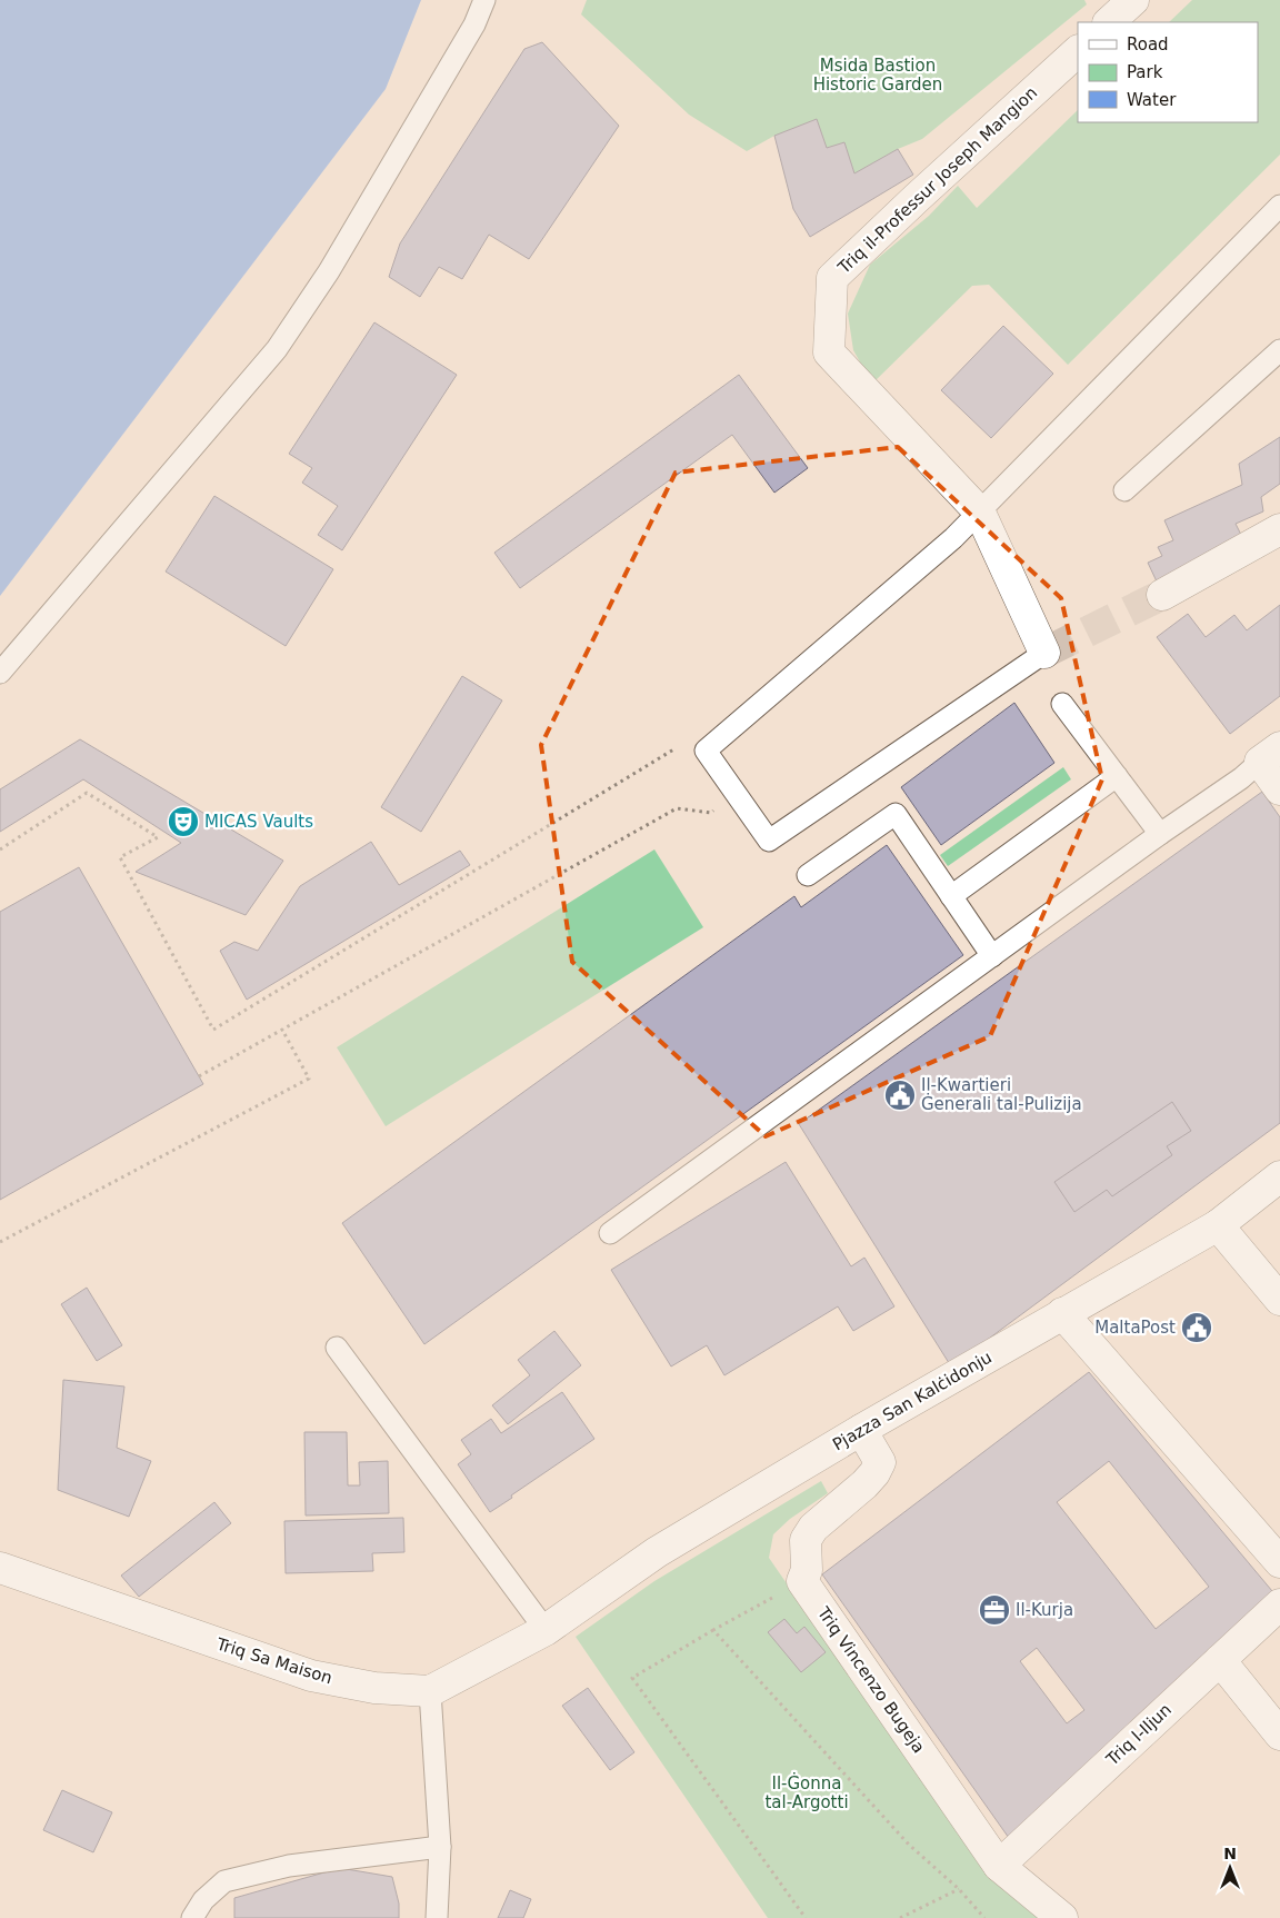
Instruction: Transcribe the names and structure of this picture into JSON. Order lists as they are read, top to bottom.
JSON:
{
  "streets": {
    "street": [
      "Triq il-Professur Joseph Mangion",
      "Pjazza San Kalċidonju",
      "Triq Sa Maison",
      "Triq Vincenzo Bugeja",
      "Triq l-Iljun"
    ]
  },
  "crossings": [
    ["Pjazza San Kalċidonju", "Triq Vincenzo Bugeja"],
    ["Triq Vincenzo Bugeja", "Triq l-Iljun"]
  ],
  "parks": ["Msida Bastion Historic Garden", "Il-Ġonna tal-Argotti"],
  "places": {
    "theatre": ["MICAS Vaults"],
    "public building": ["Il-Kwartieri Ġenerali tal-Pulizija", "MaltaPost"],
    "office": ["Il-Kurja"]
  },
  "legend": ["Road", "Park", "Water"],
  "north": "top"
}
